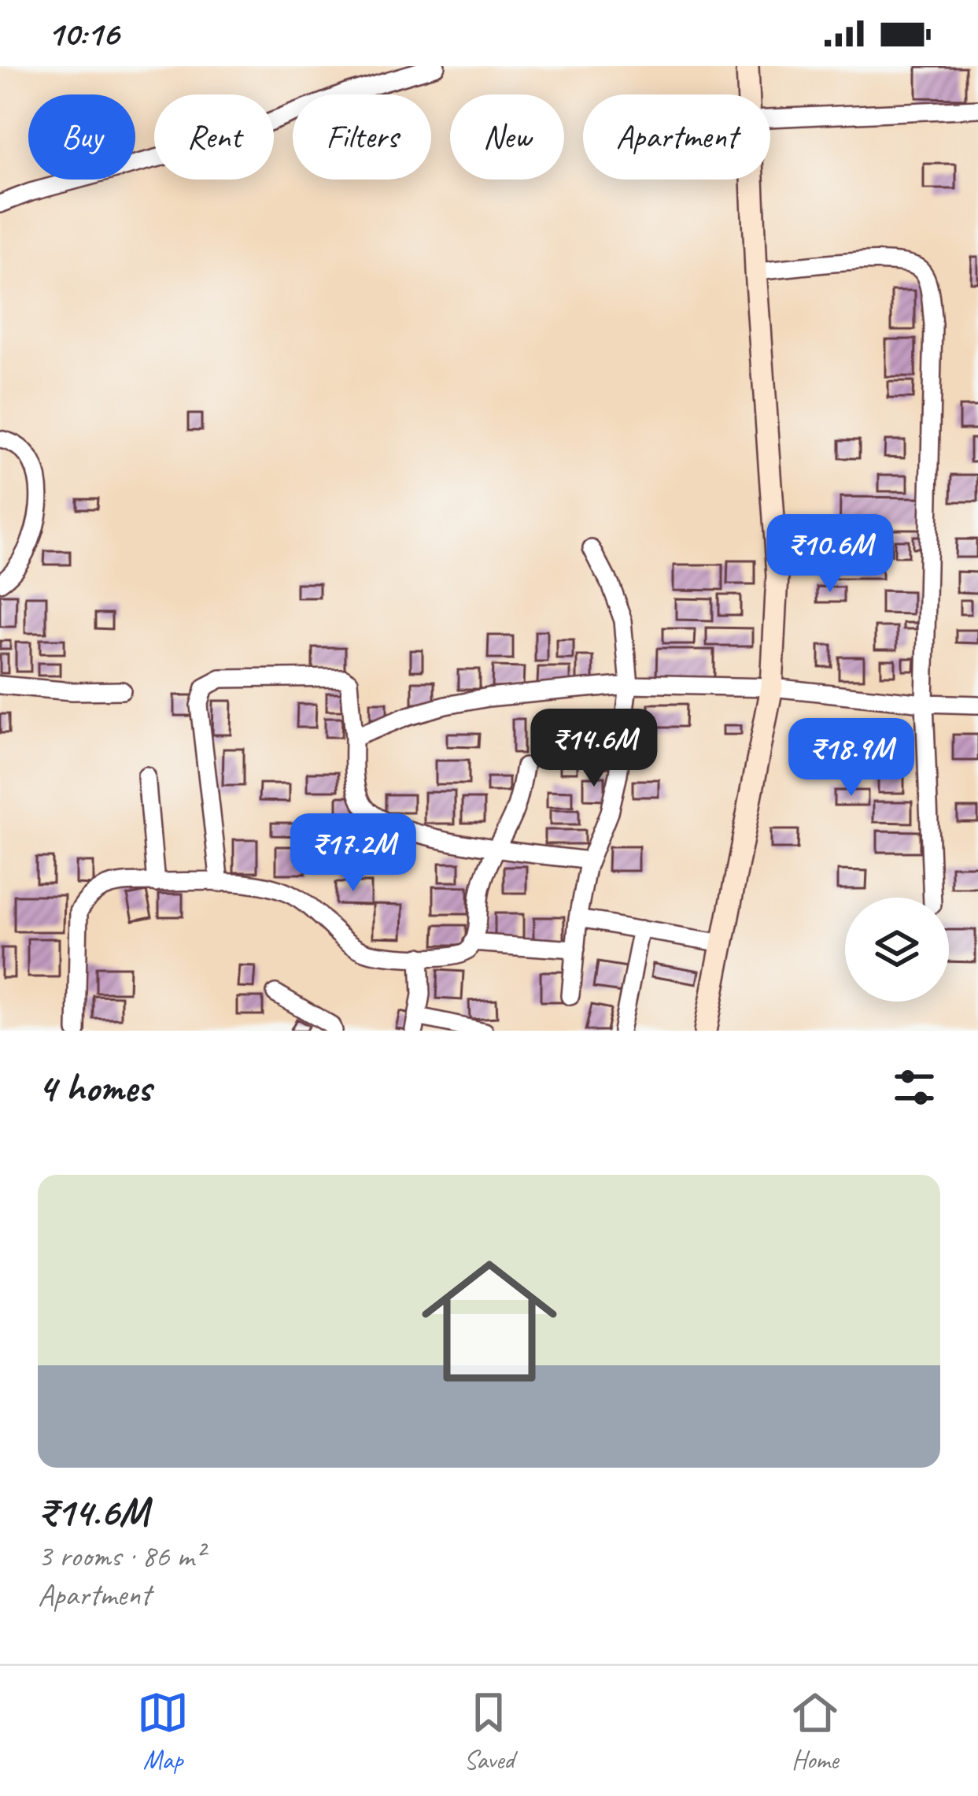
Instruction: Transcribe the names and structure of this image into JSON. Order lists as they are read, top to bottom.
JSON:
{
  "page": {
    "status": "10:16",
    "chip": [
      "Buy",
      "Rent",
      "Filters",
      "New",
      "Apartment"
    ],
    "price": [
      "₹10.6M",
      "₹14.6M",
      "₹18.9M",
      "₹17.2M"
    ],
    "heading": "4 homes",
    "list": [
      {
        "name": "₹14.6M",
        "note": "3 rooms · 86 m² · Apartment"
      }
    ],
    "tabs": ["Map", "Saved", "Home"]
  }
}
